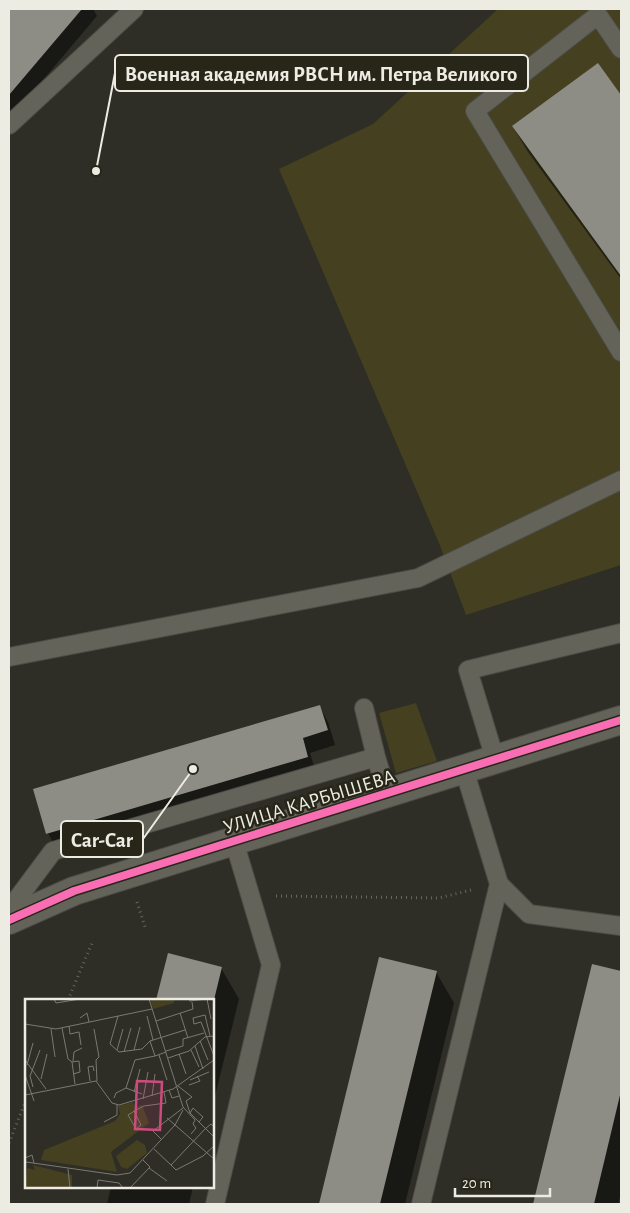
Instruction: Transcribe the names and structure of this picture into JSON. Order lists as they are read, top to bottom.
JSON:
{
  "streets": {
    "street": ["УЛИЦА КАРБЫШЕВА"]
  },
  "places": ["Военная академия РВСН им. Петра Великого", "Car-Car"],
  "scale_bar": "20 m"
}
